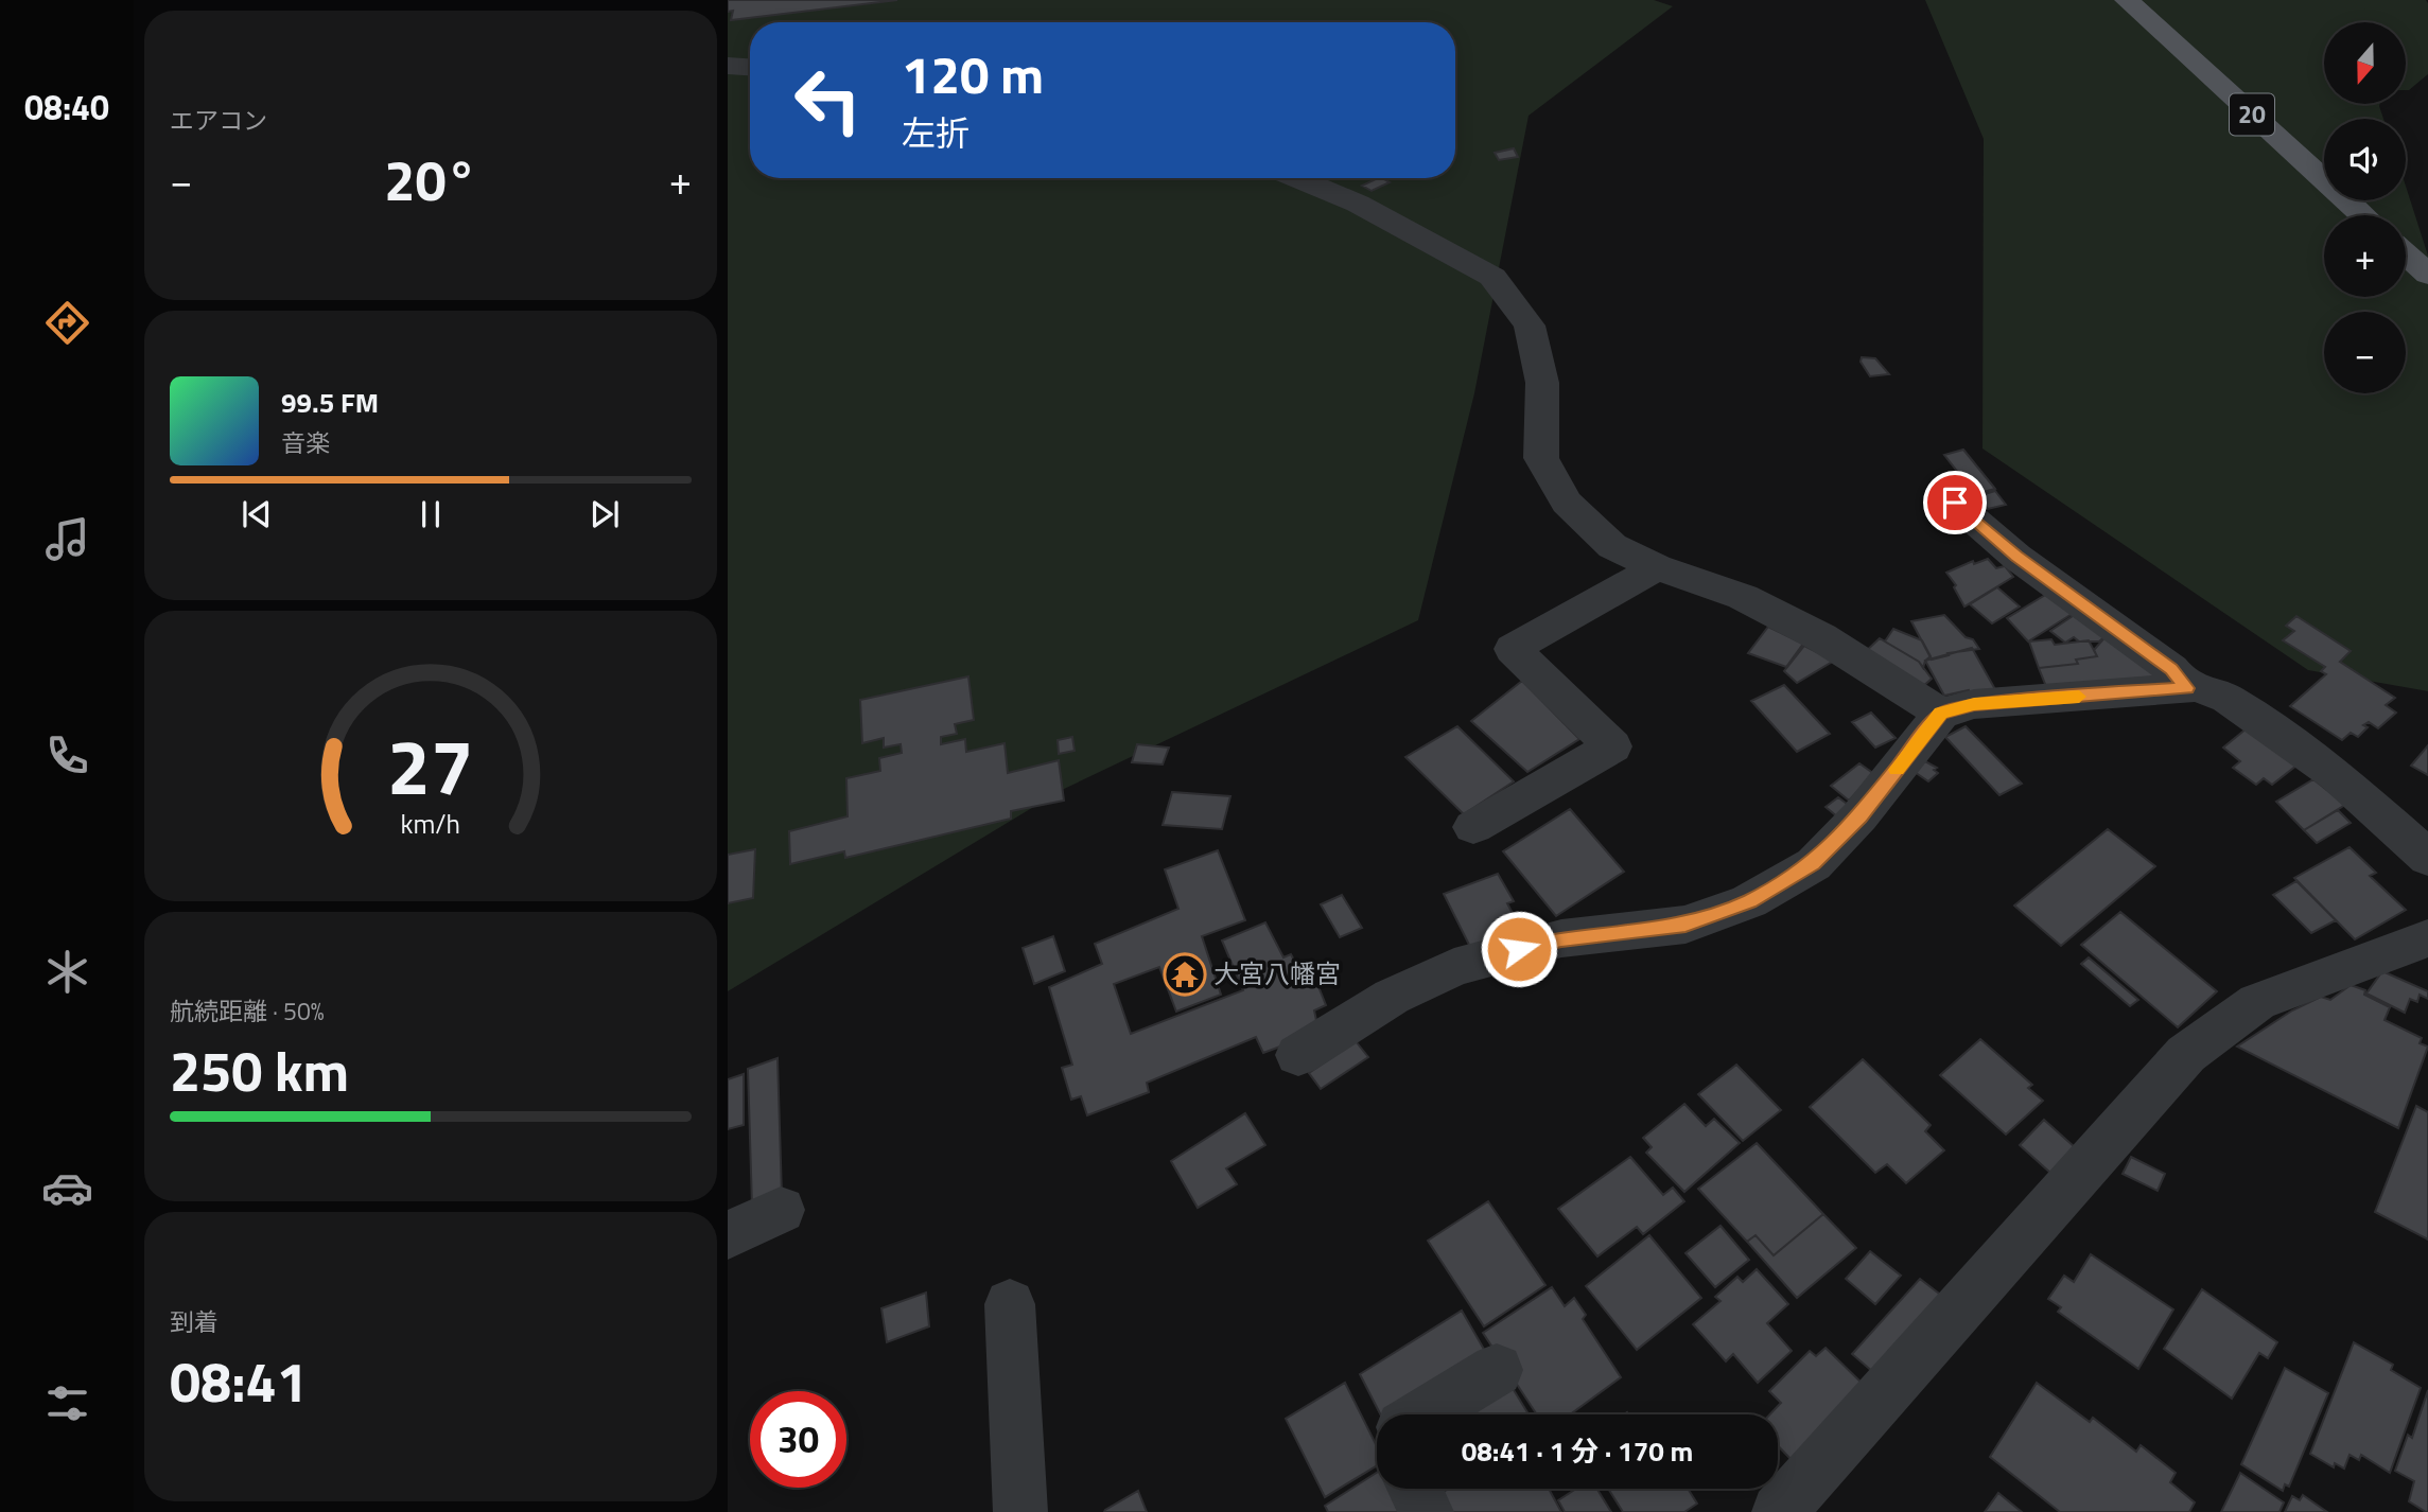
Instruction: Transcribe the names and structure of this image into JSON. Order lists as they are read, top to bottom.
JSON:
{
  "streets": {
    "main road": ["20"]
  },
  "places": {
    "temple": ["大宮八幡宮"]
  },
  "north": "bottom",
  "page": {
    "tabs": "08:40",
    "tile": [
      "エアコン",
      ["航続距離 · 50%", "250 km"],
      ["到着", "08:41"]
    ],
    "map_buttons": ["+", "−"],
    "turn": ["120 m", "左折"],
    "heat": ["−", "20°", "+"],
    "song": ["99.5 FM", "音楽"],
    "limit": "30",
    "trip": "08:41 · 1 分 · 170 m",
    "gauge": ["27", "km/h"]
  }
}
